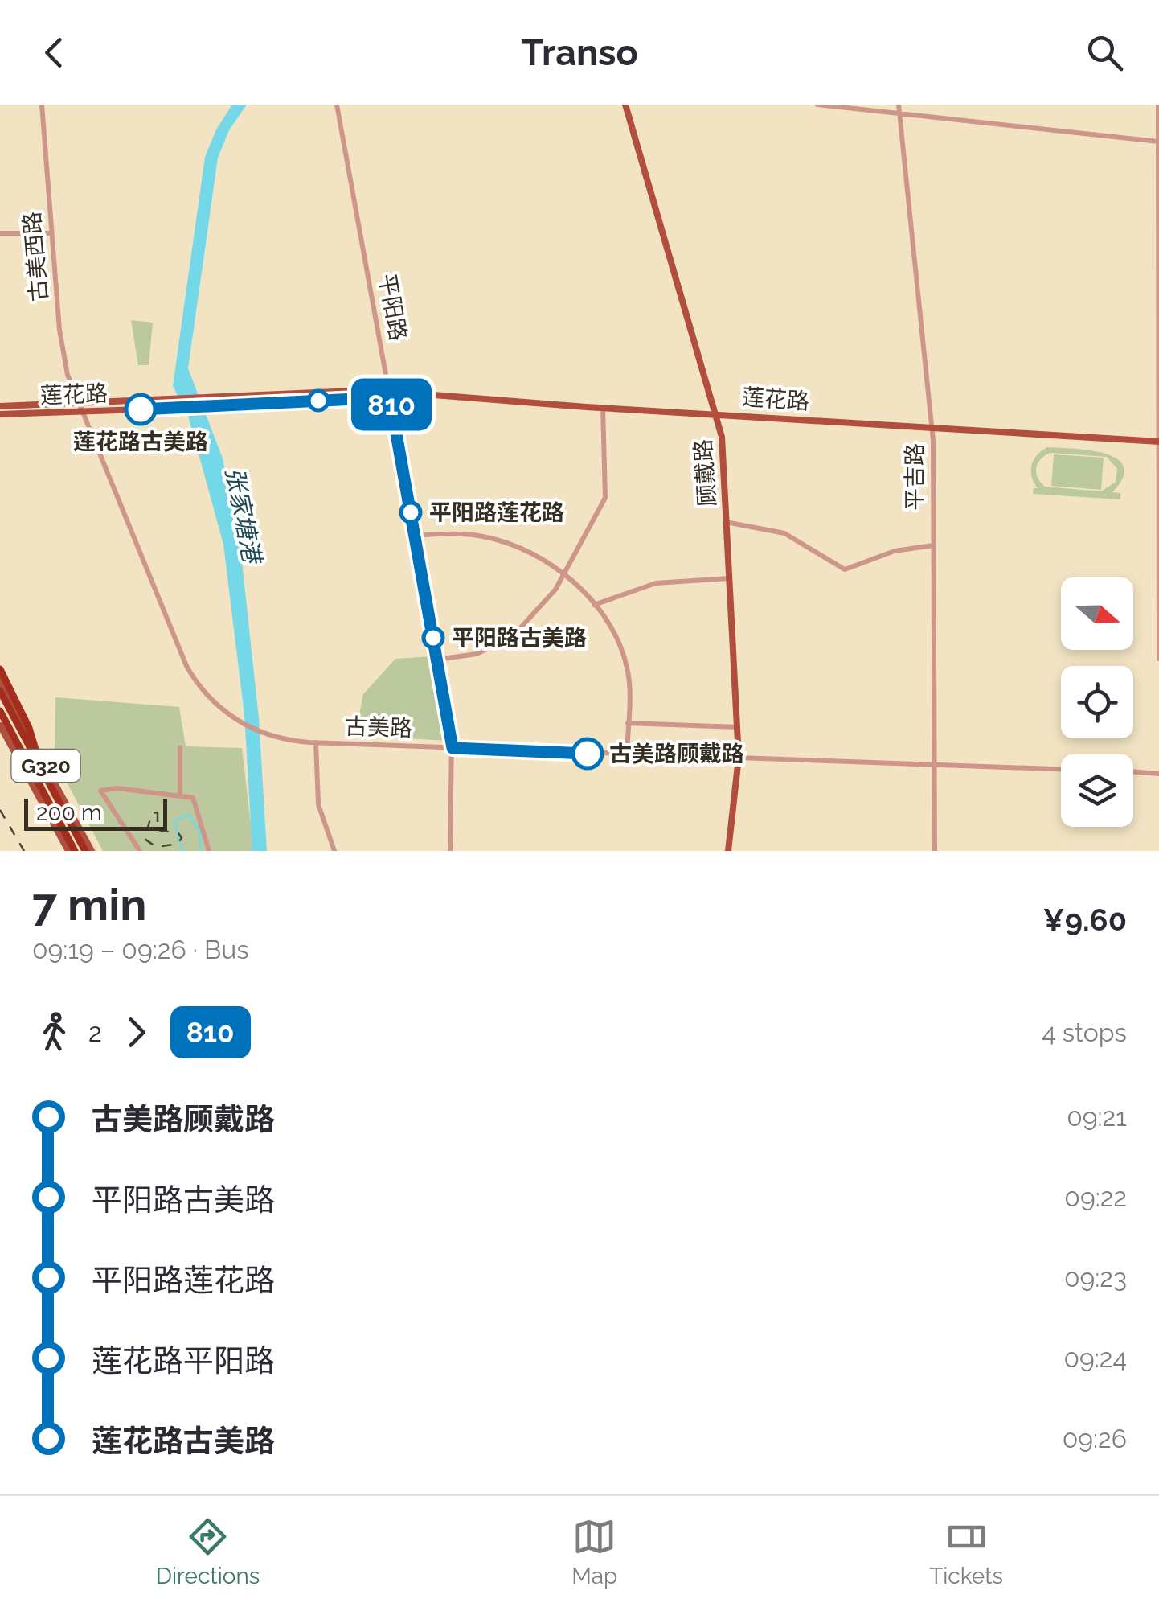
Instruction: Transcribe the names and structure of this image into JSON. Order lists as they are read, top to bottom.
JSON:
{
  "streets": {
    "main road": ["莲花路", "顾戴路", "G320"],
    "street": [
      "古美西路",
      "平阳路",
      "平吉路",
      "古美路"
    ]
  },
  "crossings": [
    ["古美西路", "莲花路"],
    ["古美西路", "古美路"],
    ["平阳路", "莲花路"],
    ["平阳路", "古美路"],
    ["莲花路", "顾戴路"],
    ["莲花路", "平吉路"],
    ["莲花路", "古美路"],
    ["顾戴路", "古美路"],
    ["平吉路", "古美路"]
  ],
  "water": ["张家塘港"],
  "places": [
    "莲花路古美路",
    "平阳路莲花路",
    "平阳路古美路",
    "古美路顾戴路"
  ],
  "lines": ["bus line 810"],
  "scale_bar": "200 m",
  "north": "right",
  "page": {
    "header": "Transo",
    "on_map": "810",
    "scale": "200 m",
    "heading": ["7 min", "09:19 – 09:26 · Bus", "¥9.60"],
    "legs": ["2", "810", "4 stops"],
    "list": [
      {
        "name": "古美路顾戴路",
        "value": "09:21"
      },
      {
        "name": "平阳路古美路",
        "value": "09:22"
      },
      {
        "name": "平阳路莲花路",
        "value": "09:23"
      },
      {
        "name": "莲花路平阳路",
        "value": "09:24"
      },
      {
        "name": "莲花路古美路",
        "value": "09:26"
      }
    ],
    "tabs": ["Directions", "Map", "Tickets"]
  }
}
